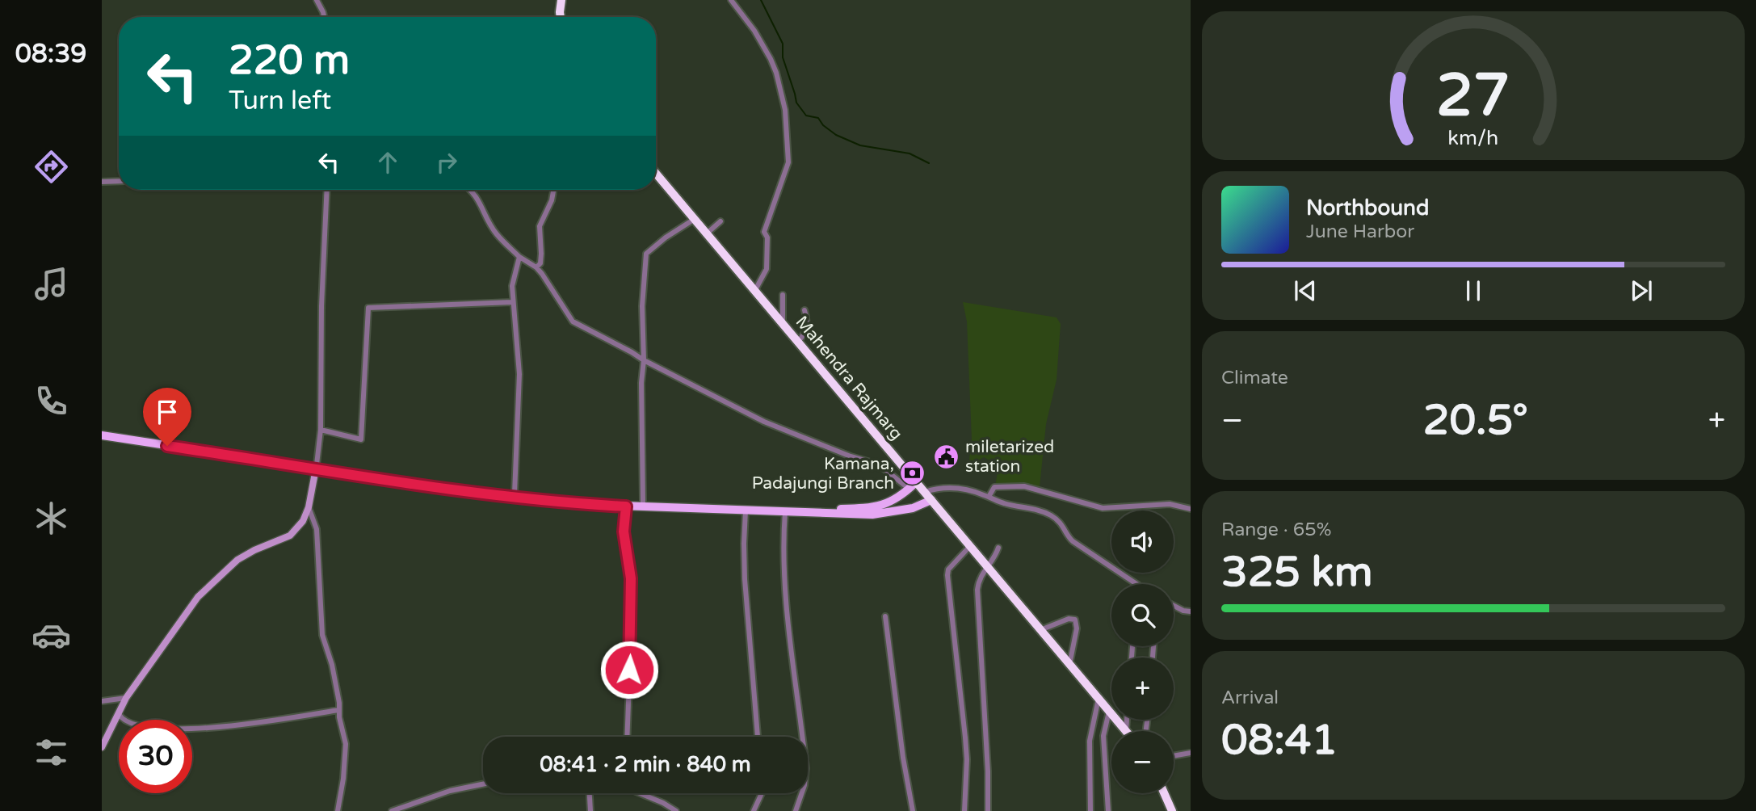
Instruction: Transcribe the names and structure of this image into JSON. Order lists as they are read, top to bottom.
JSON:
{
  "streets": {
    "highway": ["Mahendra Rajmarg"]
  },
  "places": {
    "public building": ["miletarized station"],
    "bank": ["Kamana, Padajungi Branch"]
  },
  "page": {
    "tabs": "08:39",
    "turn": ["220 m", "Turn left"],
    "song": ["Northbound", "June Harbor"],
    "tile": [
      "Climate",
      ["Range · 65%", "325 km"],
      ["Arrival", "08:41"]
    ],
    "heat": ["−", "20.5°", "+"],
    "map_buttons": ["+", "−"],
    "limit": "30",
    "trip": "08:41 · 2 min · 840 m",
    "gauge": ["27", "km/h"]
  }
}
